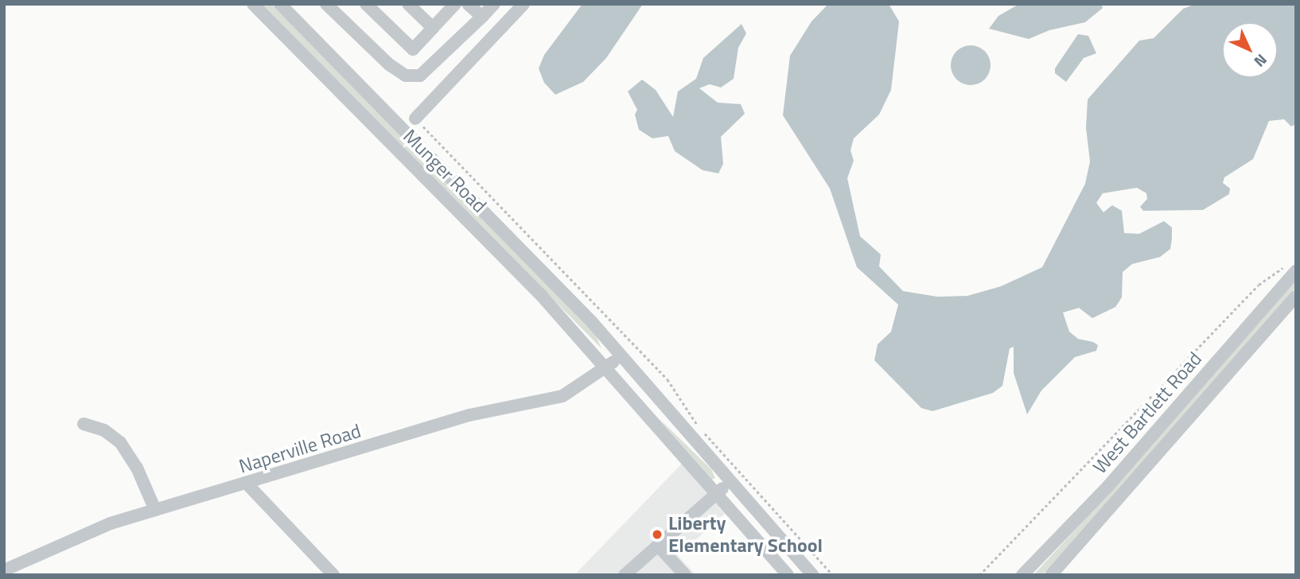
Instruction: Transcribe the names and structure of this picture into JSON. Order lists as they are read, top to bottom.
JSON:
{
  "streets": {
    "street": ["Munger Road", "West Bartlett Road", "Naperville Road"]
  },
  "crossings": [
    ["Munger Road", "Naperville Road"]
  ],
  "places": ["Liberty Elementary School"],
  "north": "bottom right"
}
